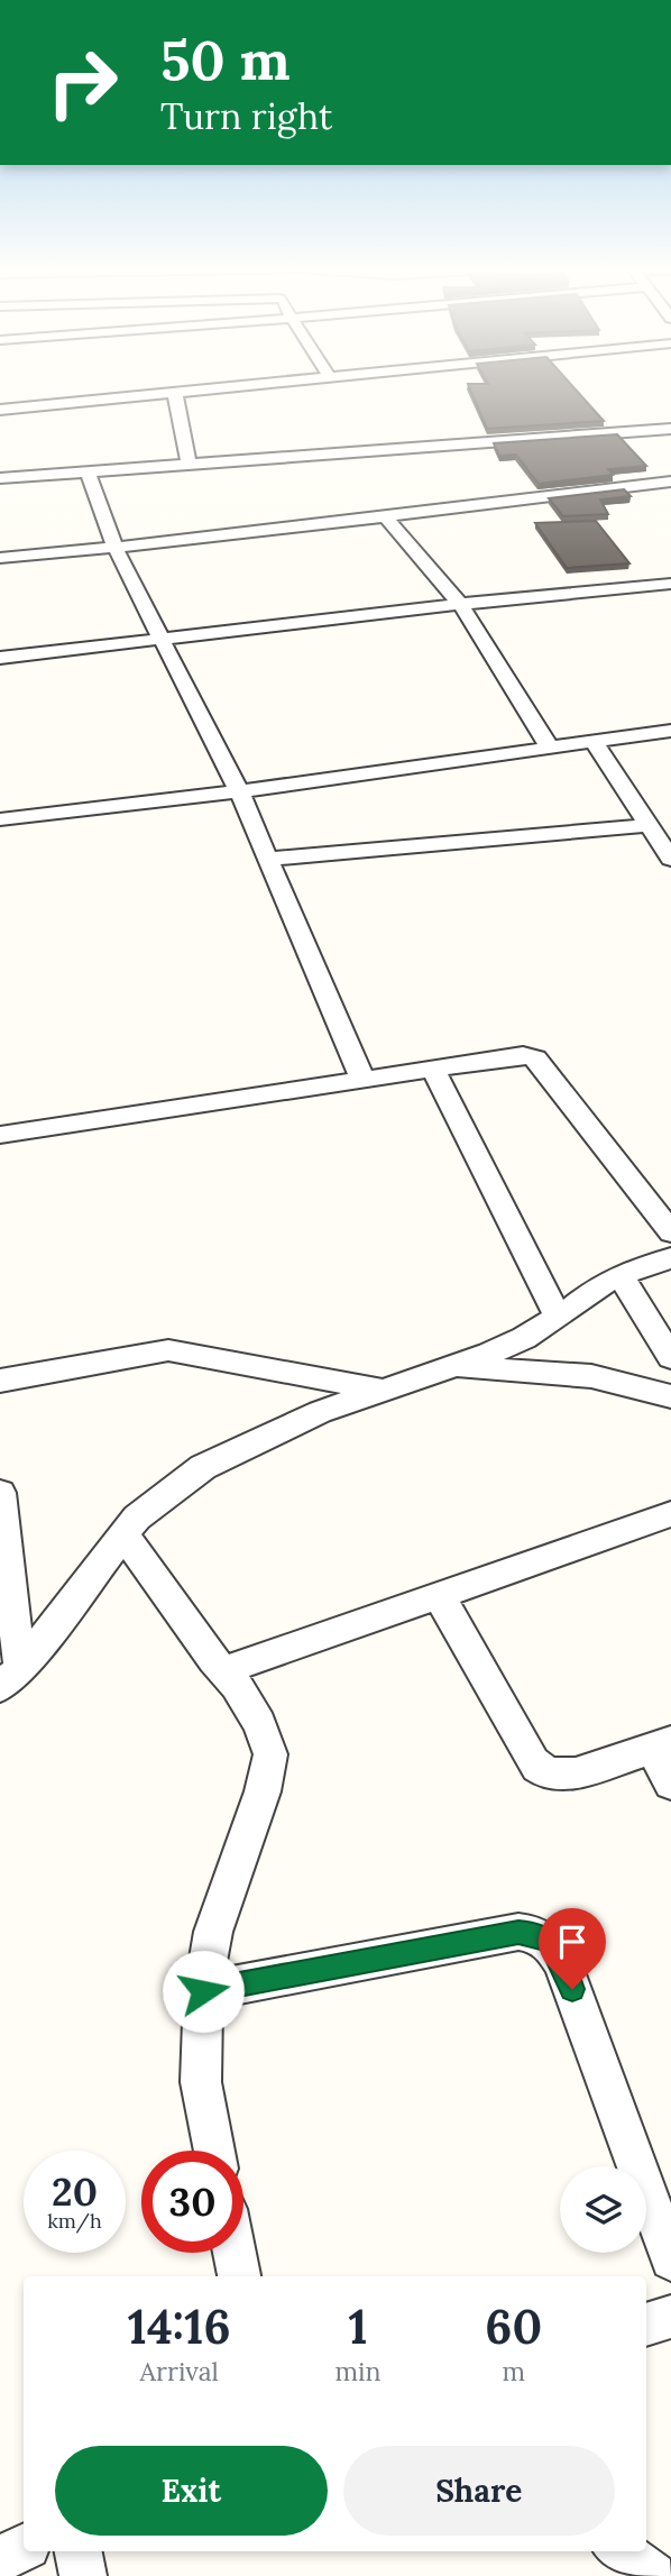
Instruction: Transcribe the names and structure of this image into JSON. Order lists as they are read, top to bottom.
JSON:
{
  "page": {
    "turn": ["50 m", "Turn right"],
    "speed": "20 km/h",
    "limit": "30",
    "eta": [
      "14:16",
      "Arrival",
      "1",
      "min",
      "60",
      "m"
    ],
    "buttons": ["Exit", "Share"]
  }
}
